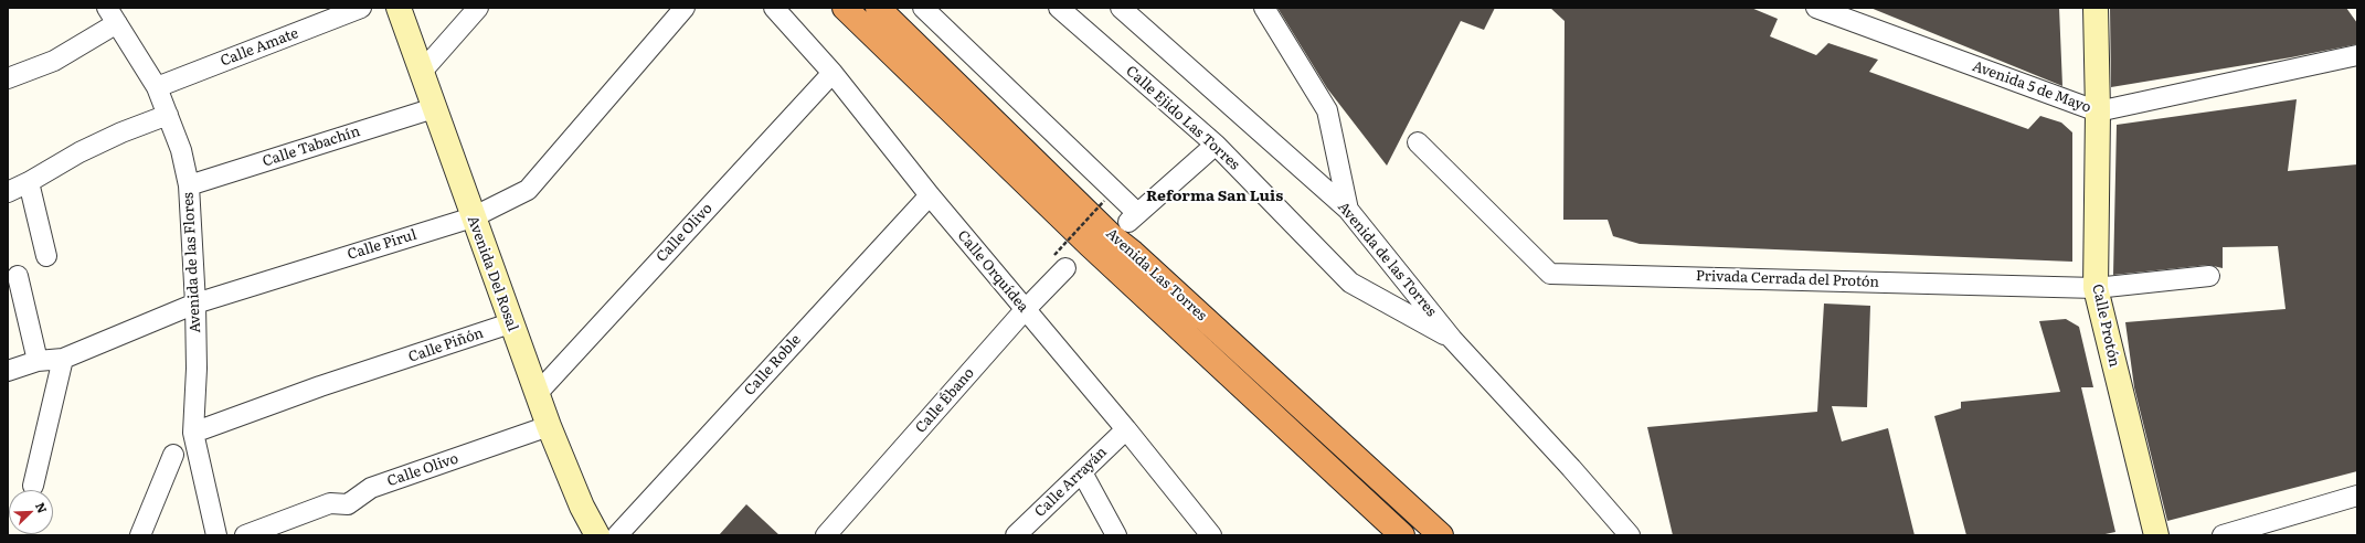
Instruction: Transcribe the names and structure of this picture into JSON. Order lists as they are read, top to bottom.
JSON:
{
  "streets": {
    "highway": ["Avenida Las Torres"],
    "street": [
      "Calle Amate",
      "Avenida 5 de Mayo",
      "Calle Ejido Las Torres",
      "Calle Tabachín",
      "Calle Olivo",
      "Calle Pirul",
      "Avenida de las Torres",
      "Avenida de las Flores",
      "Calle Orquídea",
      "Avenida Del Rosal",
      "Privada Cerrada del Protón",
      "Calle Protón",
      "Calle Piñón",
      "Calle Roble",
      "Calle Ébano",
      "Calle Arrayán"
    ]
  },
  "crossings": [
    ["Calle Amate", "Avenida de las Flores"],
    ["Avenida 5 de Mayo", "Calle Protón"],
    ["Calle Ejido Las Torres", "Avenida de las Torres"],
    ["Calle Tabachín", "Avenida de las Flores"],
    ["Calle Tabachín", "Avenida Del Rosal"],
    ["Calle Olivo", "Calle Orquídea"],
    ["Calle Olivo", "Avenida Del Rosal"],
    ["Calle Pirul", "Avenida de las Flores"],
    ["Calle Pirul", "Avenida Del Rosal"],
    ["Avenida de las Flores", "Calle Piñón"],
    ["Calle Orquídea", "Calle Roble"],
    ["Calle Orquídea", "Calle Ébano"],
    ["Calle Orquídea", "Calle Arrayán"],
    ["Avenida Del Rosal", "Calle Piñón"],
    ["Privada Cerrada del Protón", "Calle Protón"]
  ],
  "districts": ["Reforma San Luis"],
  "north": "top right"
}
